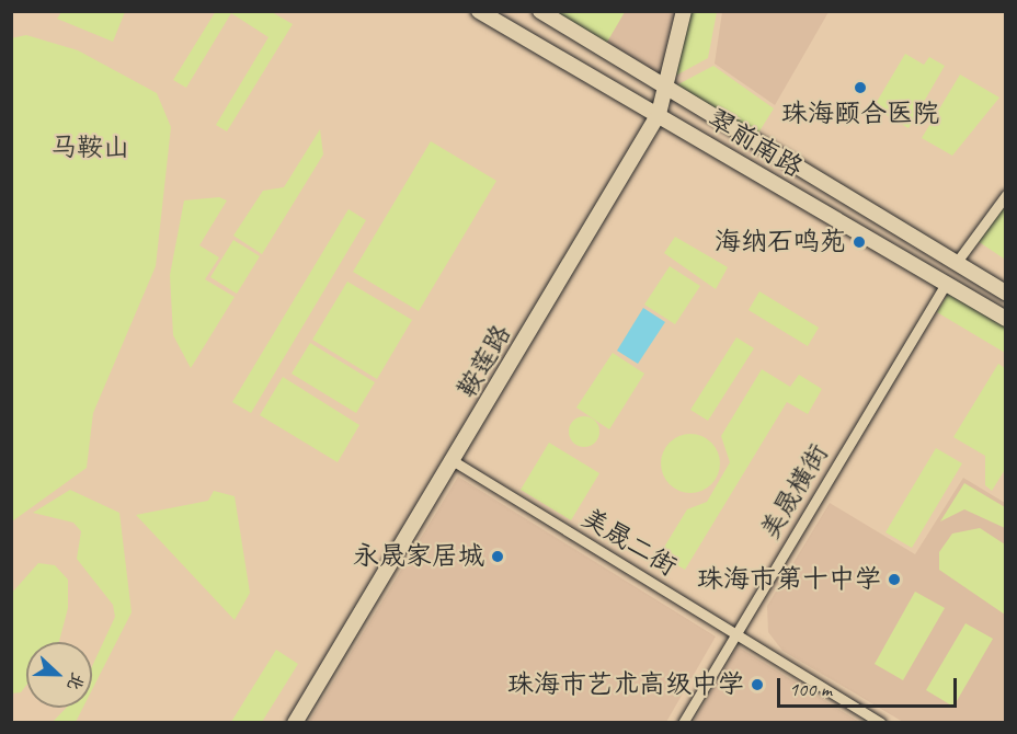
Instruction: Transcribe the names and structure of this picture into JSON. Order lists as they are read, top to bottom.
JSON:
{
  "streets": {
    "main road": ["翠前南路", "鞍莲路"],
    "street": ["美晟橫街", "美晟二街"]
  },
  "crossings": [
    ["翠前南路", "鞍莲路"],
    ["翠前南路", "美晟橫街"],
    ["鞍莲路", "美晟二街"],
    ["美晟橫街", "美晟二街"]
  ],
  "parks": ["马鞍山"],
  "places": [
    "珠海颐合医院",
    "海纳石鸣苑",
    "永晟家居城",
    "珠海市第十中学",
    "珠海市艺术高级中学"
  ],
  "scale_bar": "100 m",
  "north": "right"
}
